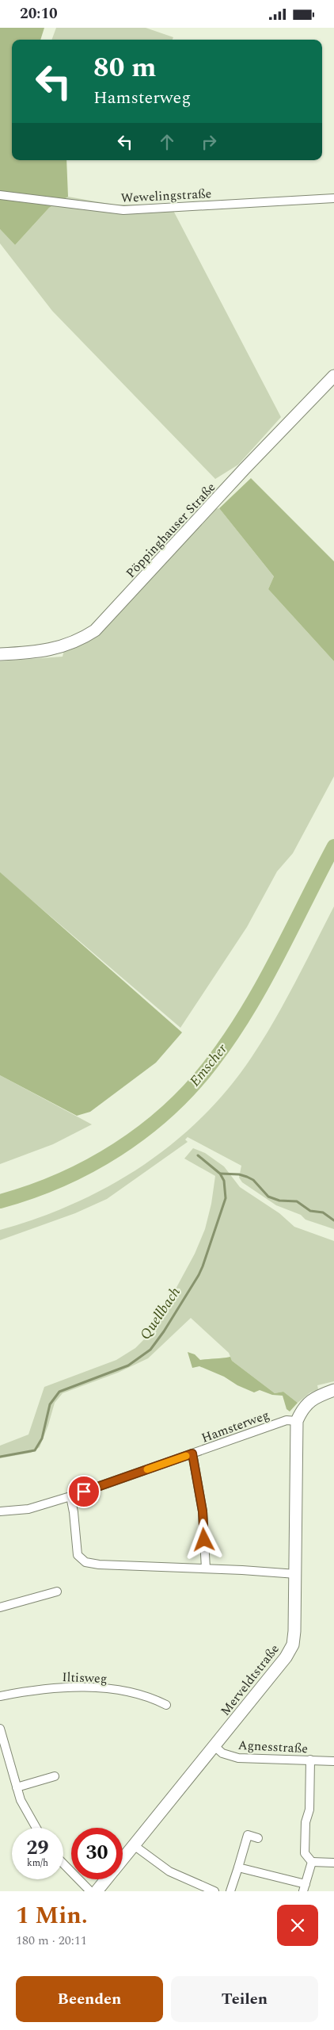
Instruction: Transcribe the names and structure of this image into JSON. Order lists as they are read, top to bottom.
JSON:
{
  "streets": {
    "main road": ["Pöppinghauser Straße", "Merveldtstraße"],
    "street": [
      "Wewelingstraße",
      "Hamsterweg",
      "Iltisweg",
      "Agnesstraße"
    ]
  },
  "crossings": [
    ["Hamsterweg", "Merveldtstraße"],
    ["Merveldtstraße", "Agnesstraße"]
  ],
  "water": ["Emscher", "Quellbach"],
  "page": {
    "status": "20:10",
    "turn": ["80 m", "Hamsterweg"],
    "speed": "29 km/h",
    "limit": "30",
    "heading": ["1 Min.", "180 m · 20:11"],
    "buttons": ["Beenden", "Teilen"]
  }
}
